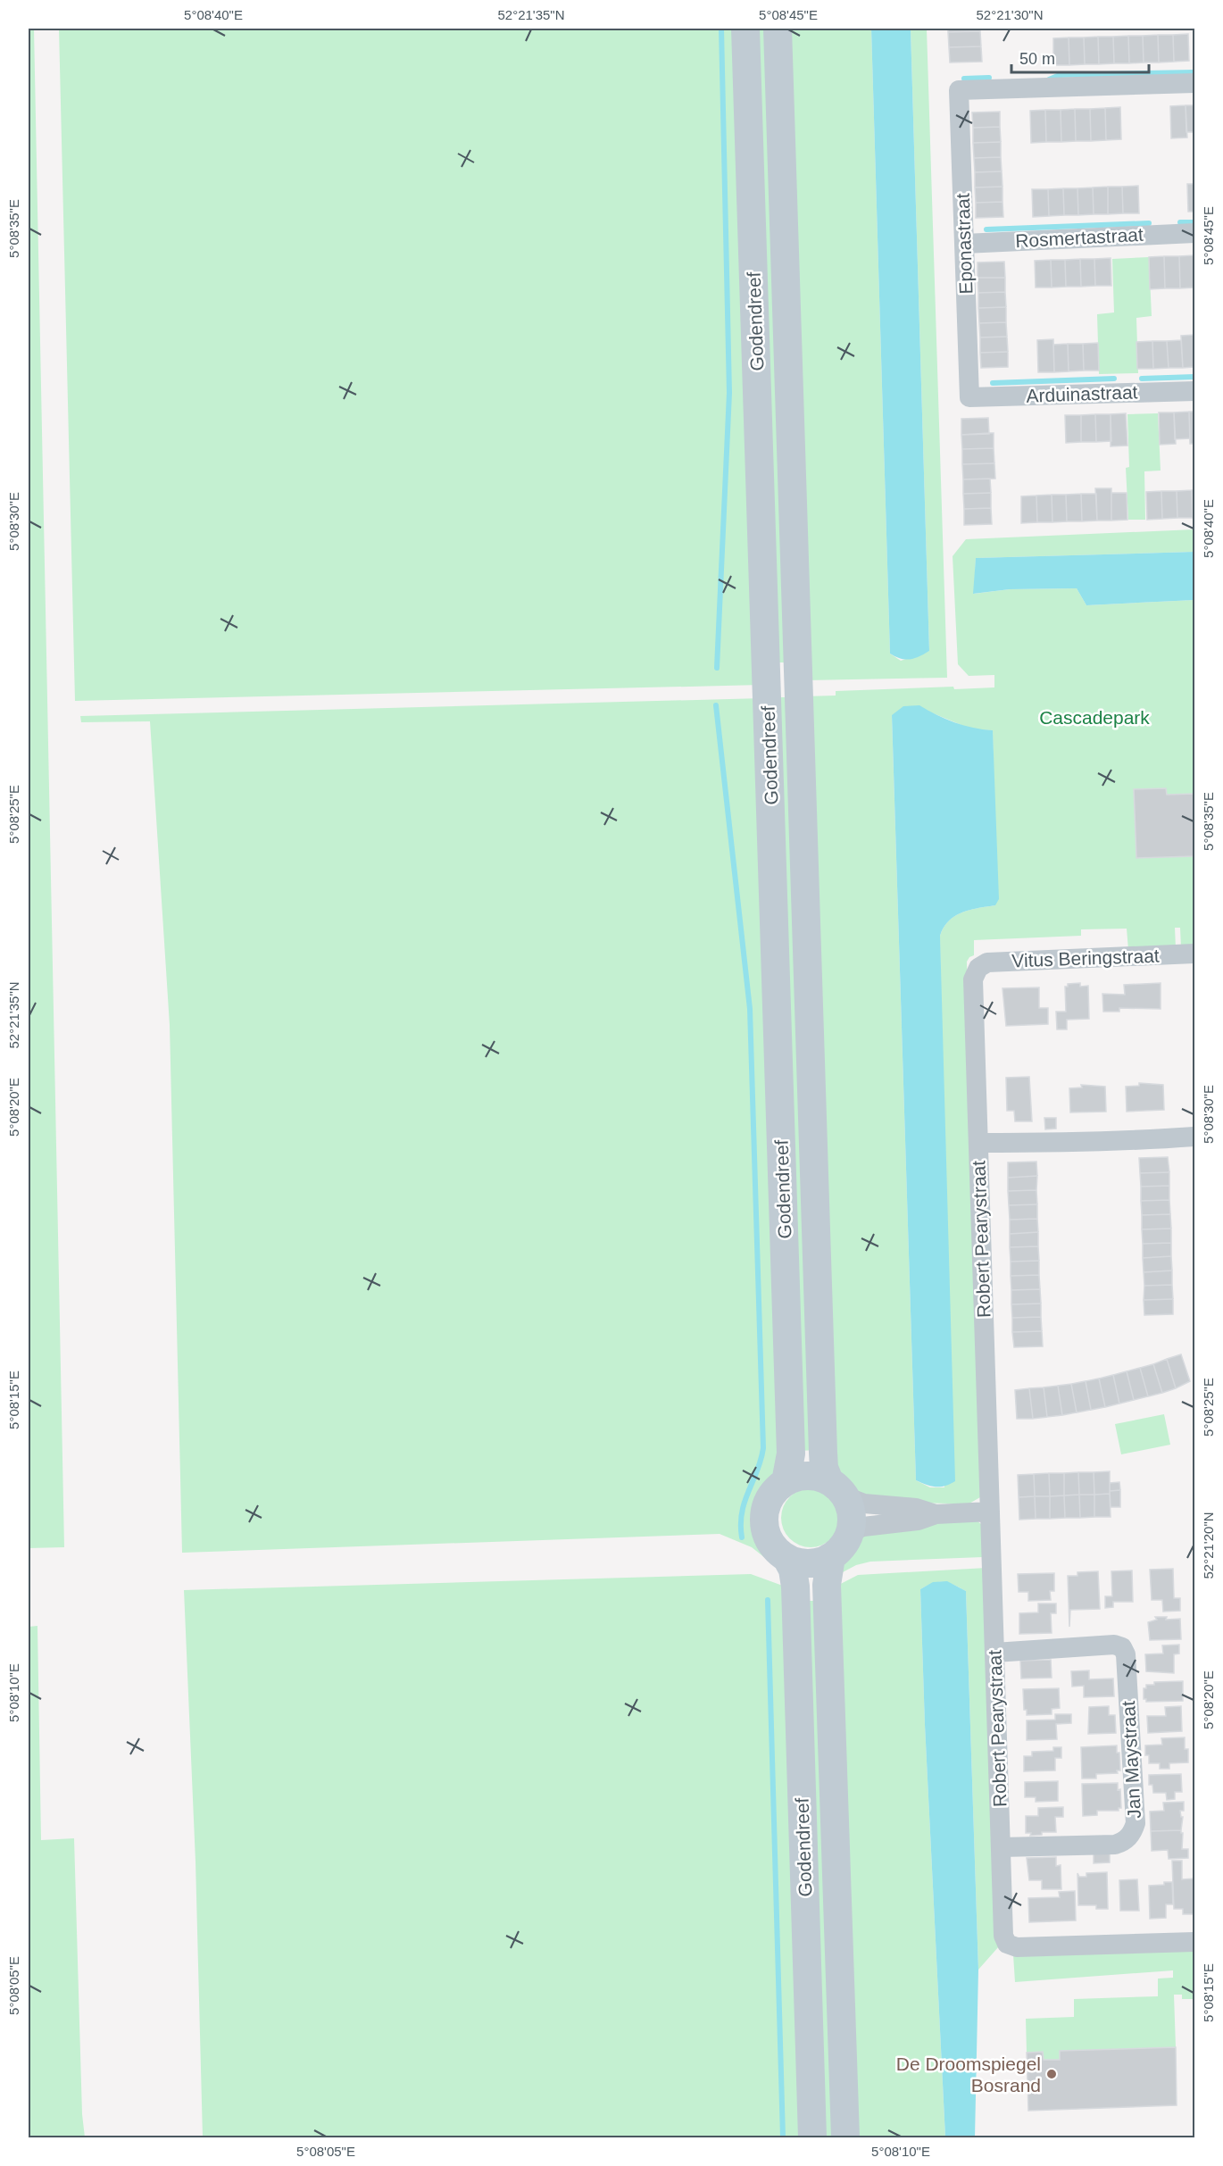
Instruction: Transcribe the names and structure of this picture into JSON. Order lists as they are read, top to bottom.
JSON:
{
  "streets": {
    "main road": ["Godendreef"],
    "street": [
      "Rosmertastraat",
      "Eponastraat",
      "Arduinastraat",
      "Vitus Beringstraat",
      "Robert Pearystraat",
      "Jan Maystraat"
    ]
  },
  "crossings": [
    ["Rosmertastraat", "Eponastraat"],
    ["Eponastraat", "Arduinastraat"],
    ["Vitus Beringstraat", "Robert Pearystraat"],
    ["Robert Pearystraat", "Jan Maystraat"]
  ],
  "parks": ["Cascadepark"],
  "places": ["De Droomspiegel Bosrand"],
  "scale_bar": "50 m",
  "coordinates": [
    "5°08'40\"E",
    "52°21'35\"N",
    "5°08'45\"E",
    "52°21'30\"N",
    "5°08'35\"E",
    "5°08'30\"E",
    "5°08'25\"E",
    "5°08'20\"E",
    "5°08'15\"E",
    "52°21'20\"N",
    "5°08'10\"E",
    "5°08'05\"E"
  ]
}
